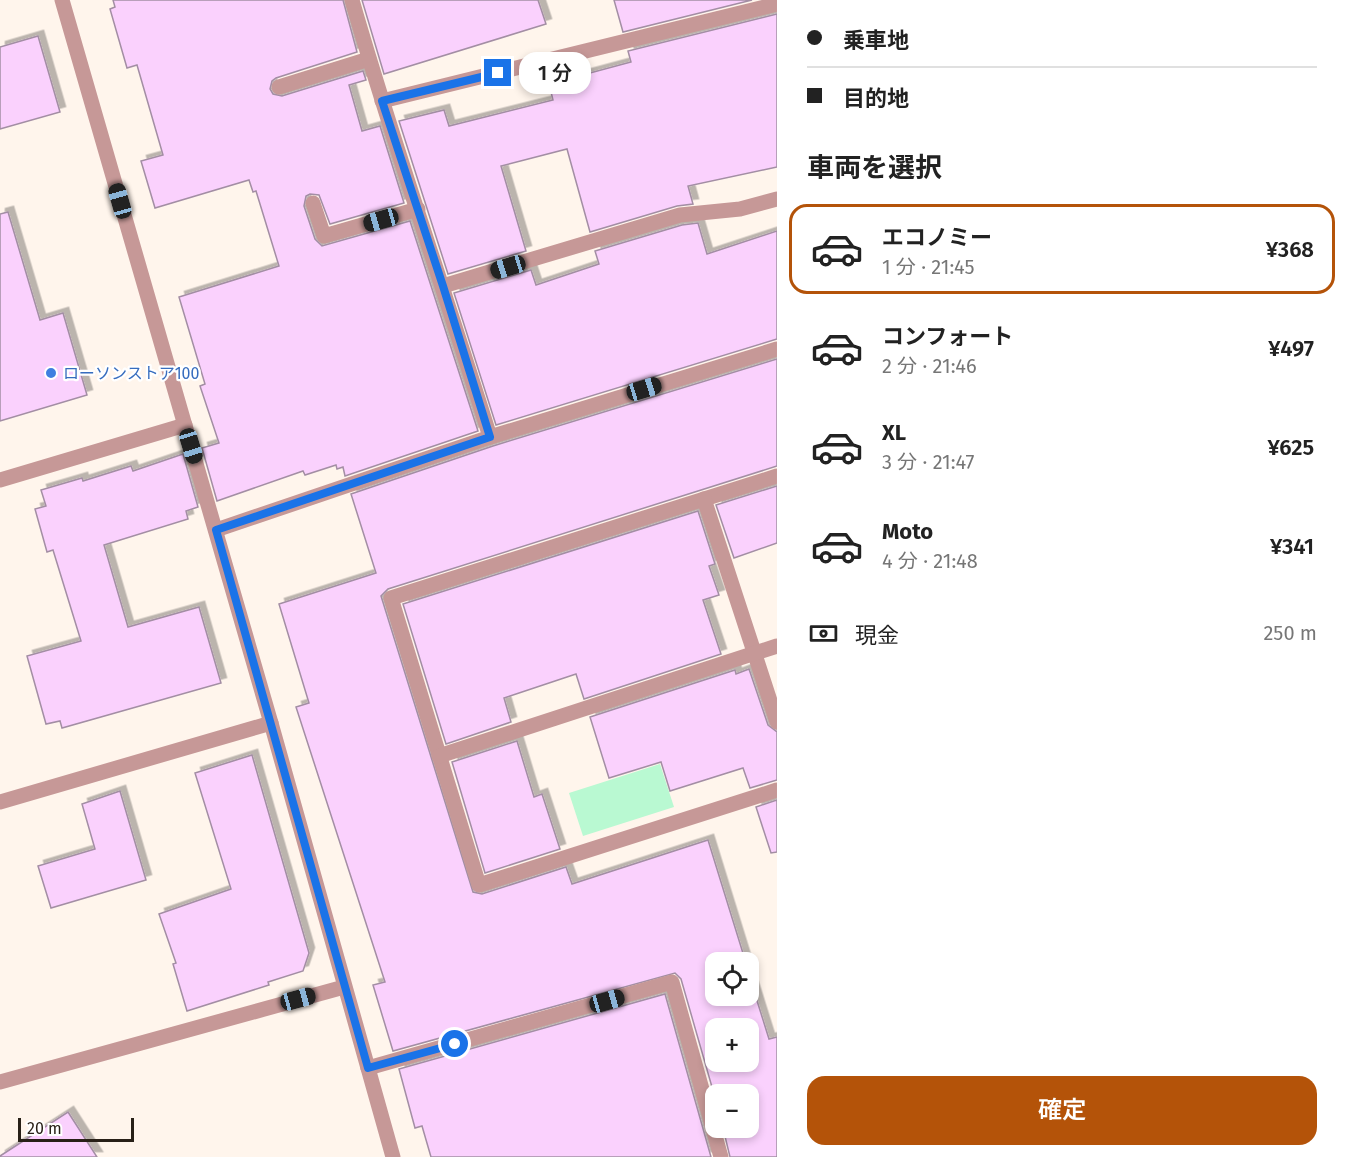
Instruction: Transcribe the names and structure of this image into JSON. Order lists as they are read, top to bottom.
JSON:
{
  "places": ["ローソンストア100"],
  "scale_bar": "20 m",
  "page": {
    "banner": ["乗車地", "目的地"],
    "bubble": "1 分",
    "heading": "車両を選択",
    "list": [
      {
        "name": "エコノミー",
        "note": "1 分 · 21:45",
        "value": "¥368"
      },
      {
        "name": "コンフォート",
        "note": "2 分 · 21:46",
        "value": "¥497"
      },
      {
        "name": "XL",
        "note": "3 分 · 21:47",
        "value": "¥625"
      },
      {
        "name": "Moto",
        "note": "4 分 · 21:48",
        "value": "¥341"
      }
    ],
    "pay": ["現金", "250 m"],
    "map_buttons": ["+", "−"],
    "buttons": "確定",
    "scale": "20 m"
  }
}
